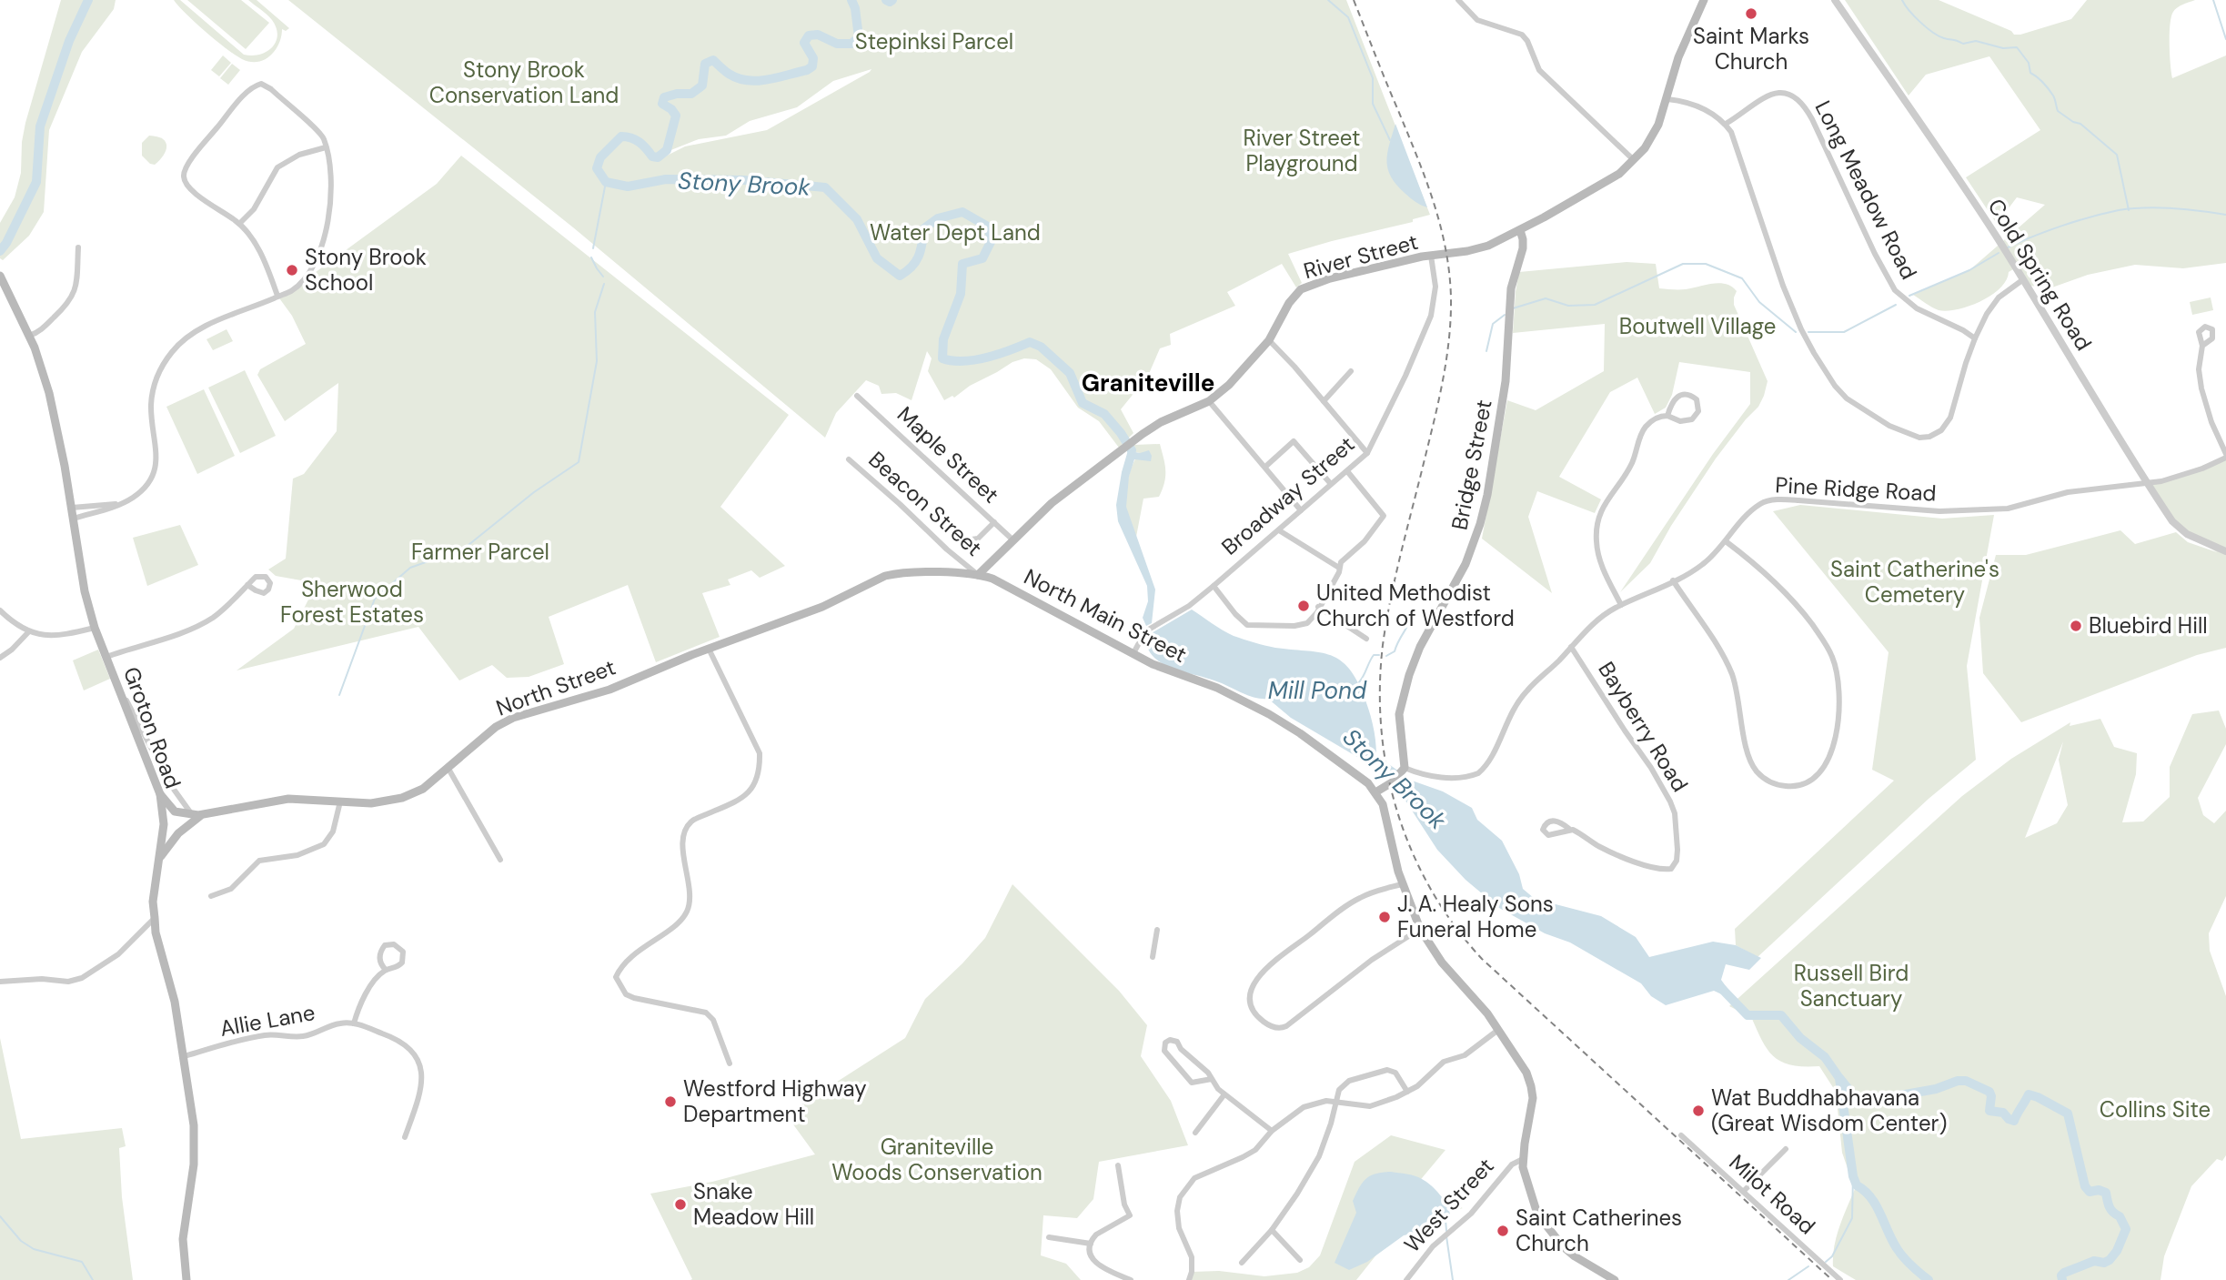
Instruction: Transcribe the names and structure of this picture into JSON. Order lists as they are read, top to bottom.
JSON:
{
  "streets": {
    "main road": [
      "River Street",
      "Bridge Street",
      "North Main Street",
      "North Street",
      "Groton Road"
    ],
    "street": [
      "Long Meadow Road",
      "Cold Spring Road",
      "Maple Street",
      "Pine Ridge Road",
      "Broadway Street",
      "Beacon Street",
      "Bayberry Road",
      "Allie Lane",
      "Milot Road",
      "West Street"
    ]
  },
  "crossings": [
    ["River Street", "Maple Street"],
    ["River Street", "Bridge Street"],
    ["River Street", "Broadway Street"],
    ["River Street", "Beacon Street"],
    ["River Street", "North Main Street"],
    ["River Street", "North Street"],
    ["Cold Spring Road", "Pine Ridge Road"],
    ["Bridge Street", "Pine Ridge Road"],
    ["Pine Ridge Road", "Bayberry Road"],
    ["Broadway Street", "North Main Street"],
    ["Beacon Street", "North Main Street"],
    ["Beacon Street", "North Street"],
    ["North Main Street", "North Street"],
    ["North Main Street", "West Street"],
    ["Groton Road", "Allie Lane"]
  ],
  "districts": ["Graniteville"],
  "water": ["Stony Brook", "Mill Pond"],
  "parks": [
    "Stepinksi Parcel",
    "Stony Brook Conservation Land",
    "River Street Playground",
    "Water Dept Land",
    "Boutwell Village",
    "Farmer Parcel",
    "Saint Catherine's Cemetery",
    "Sherwood Forest Estates",
    "Russell Bird Sanctuary",
    "Collins Site",
    "Graniteville Woods Conservation"
  ],
  "places": [
    "Saint Marks Church",
    "Stony Brook School",
    "United Methodist Church of Westford",
    "Bluebird Hill",
    "J. A. Healy Sons Funeral Home",
    "Westford Highway Department",
    "Wat Buddhabhavana (Great Wisdom Center)",
    "Snake Meadow Hill",
    "Saint Catherines Church"
  ]
}
